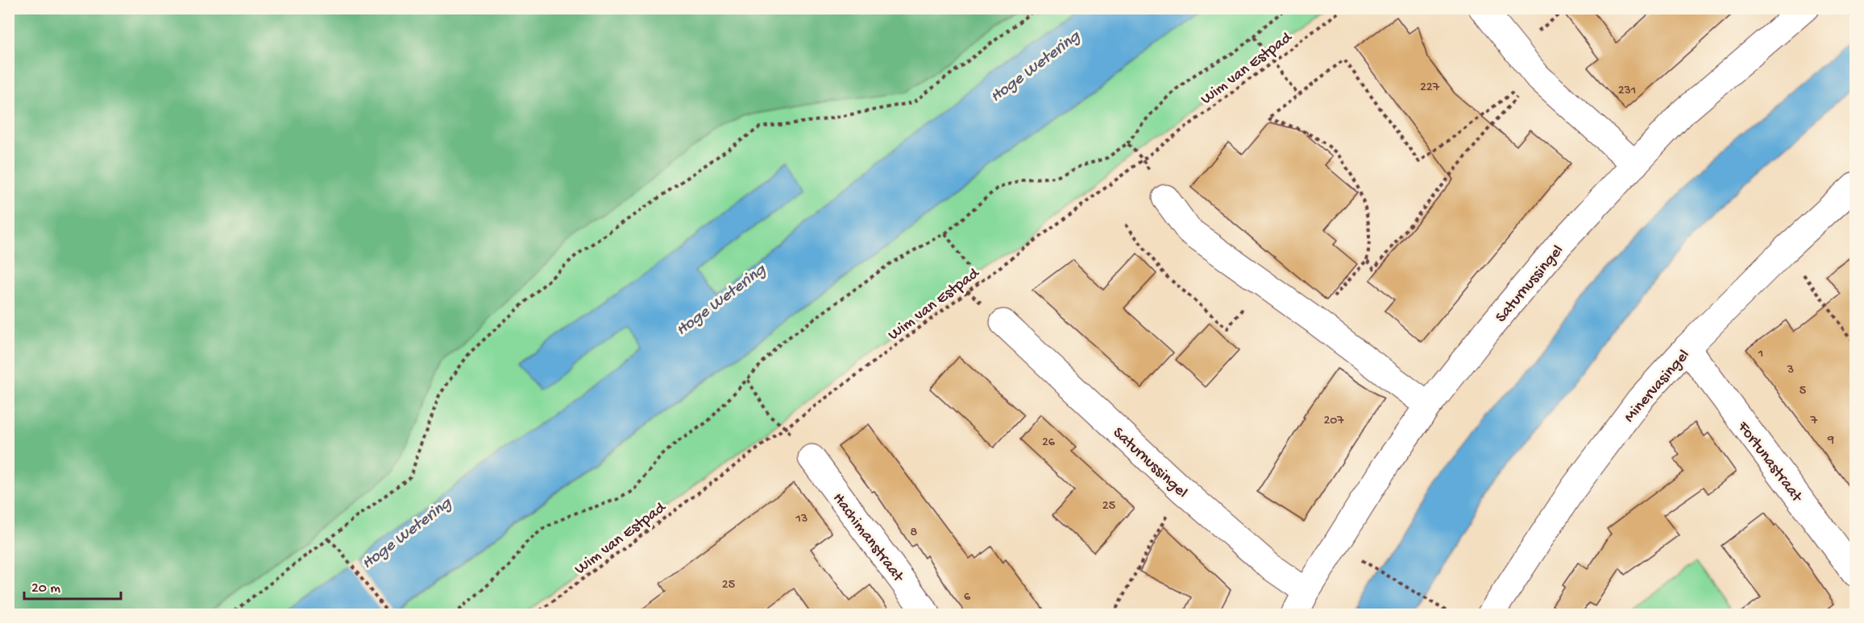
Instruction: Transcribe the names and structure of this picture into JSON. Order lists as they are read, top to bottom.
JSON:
{
  "streets": {
    "street": [
      "Saturnussingel",
      "Minervasingel",
      "Fortunastraat",
      "Hachimanstraat"
    ],
    "path": ["Wim van Estpad"]
  },
  "crossings": [
    ["Minervasingel", "Fortunastraat"]
  ],
  "water": ["Hoge Wetering"],
  "house_numbers": [
    "227",
    "231",
    "1",
    "3",
    "5",
    "207",
    "7",
    "9",
    "26",
    "25",
    "13",
    "8",
    "25",
    "6"
  ],
  "scale_bar": "20 m"
}
